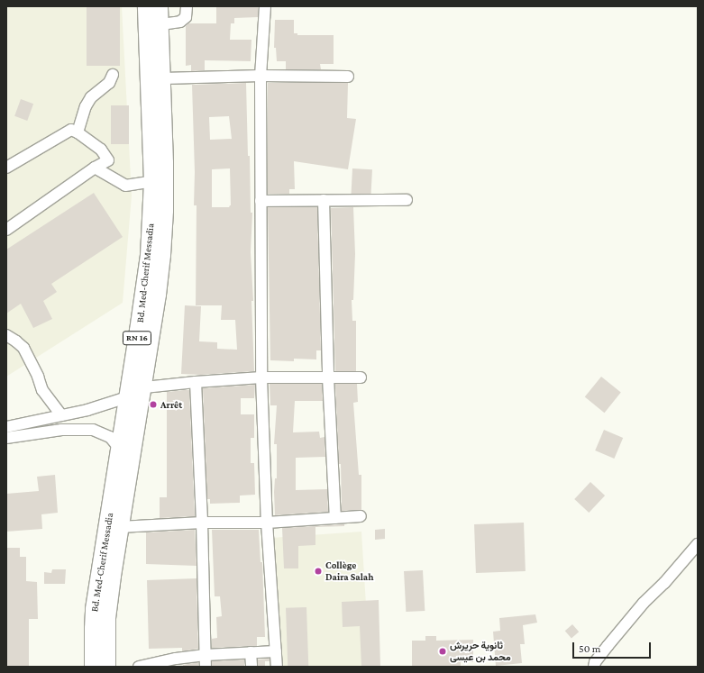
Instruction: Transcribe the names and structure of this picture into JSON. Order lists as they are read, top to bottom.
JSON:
{
  "streets": {
    "highway": ["Bd. Med-Cherif Messadia", "RN 16"]
  },
  "places": ["Arrêt", "Collège Daira Salah", "ثانوية حريرش محمد بن عيسى"],
  "scale_bar": "50 m"
}
